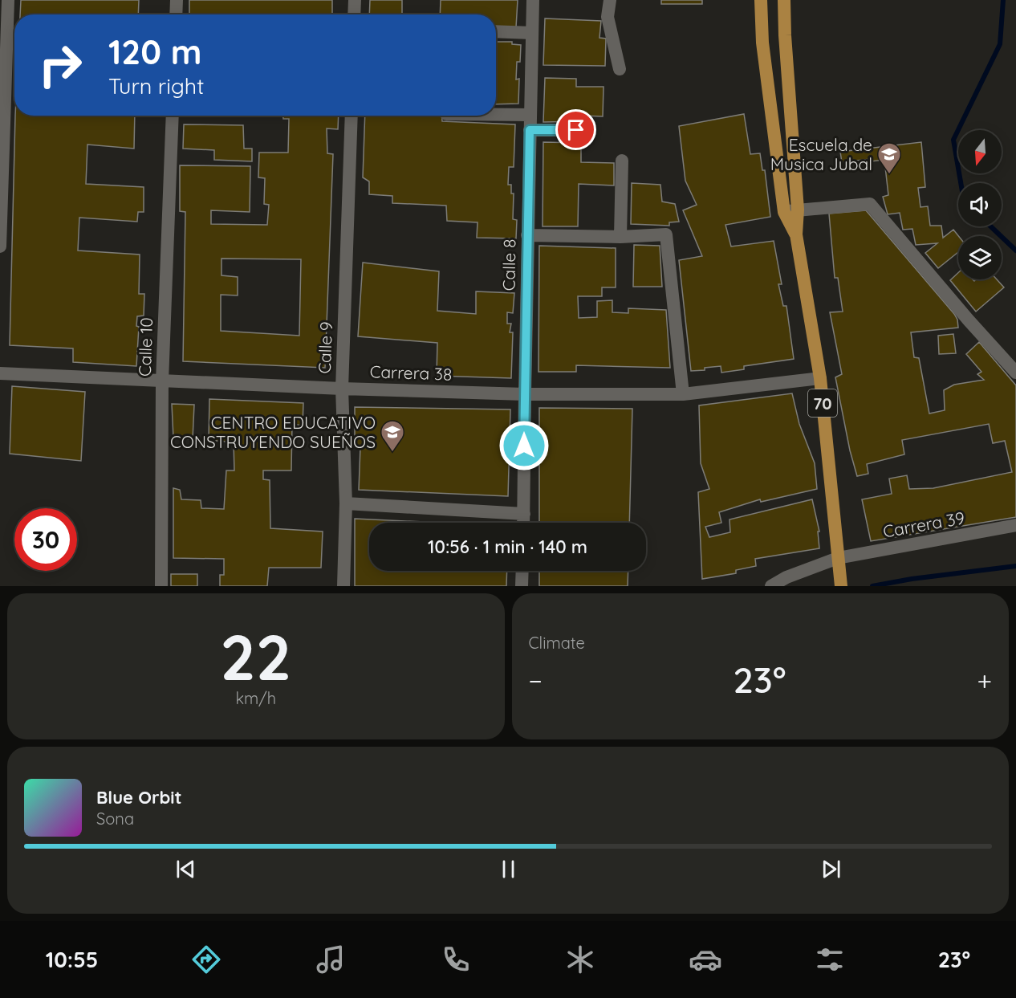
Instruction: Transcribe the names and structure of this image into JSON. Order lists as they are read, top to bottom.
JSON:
{
  "streets": {
    "main road": ["70"],
    "street": [
      "Calle 8",
      "Calle 10",
      "Calle 9",
      "Carrera 38",
      "Carrera 39"
    ]
  },
  "crossings": [
    ["Calle 8", "Carrera 38"],
    ["Calle 10", "Carrera 38"],
    ["Calle 9", "Carrera 38"],
    ["Carrera 38", "70"],
    ["70", "Carrera 39"]
  ],
  "places": {
    "school or university": ["Escuela de Musica Jubal", "CENTRO EDUCATIVO CONSTRUYENDO SUEÑOS"]
  },
  "north": "bottom",
  "page": {
    "turn": ["120 m", "Turn right"],
    "limit": "30",
    "trip": "10:56 · 1 min · 140 m",
    "tile": [
      ["22", "km/h"],
      "Climate"
    ],
    "heat": ["−", "23°", "+"],
    "song": ["Blue Orbit", "Sona"],
    "tabs": ["10:55", "23°"]
  }
}
